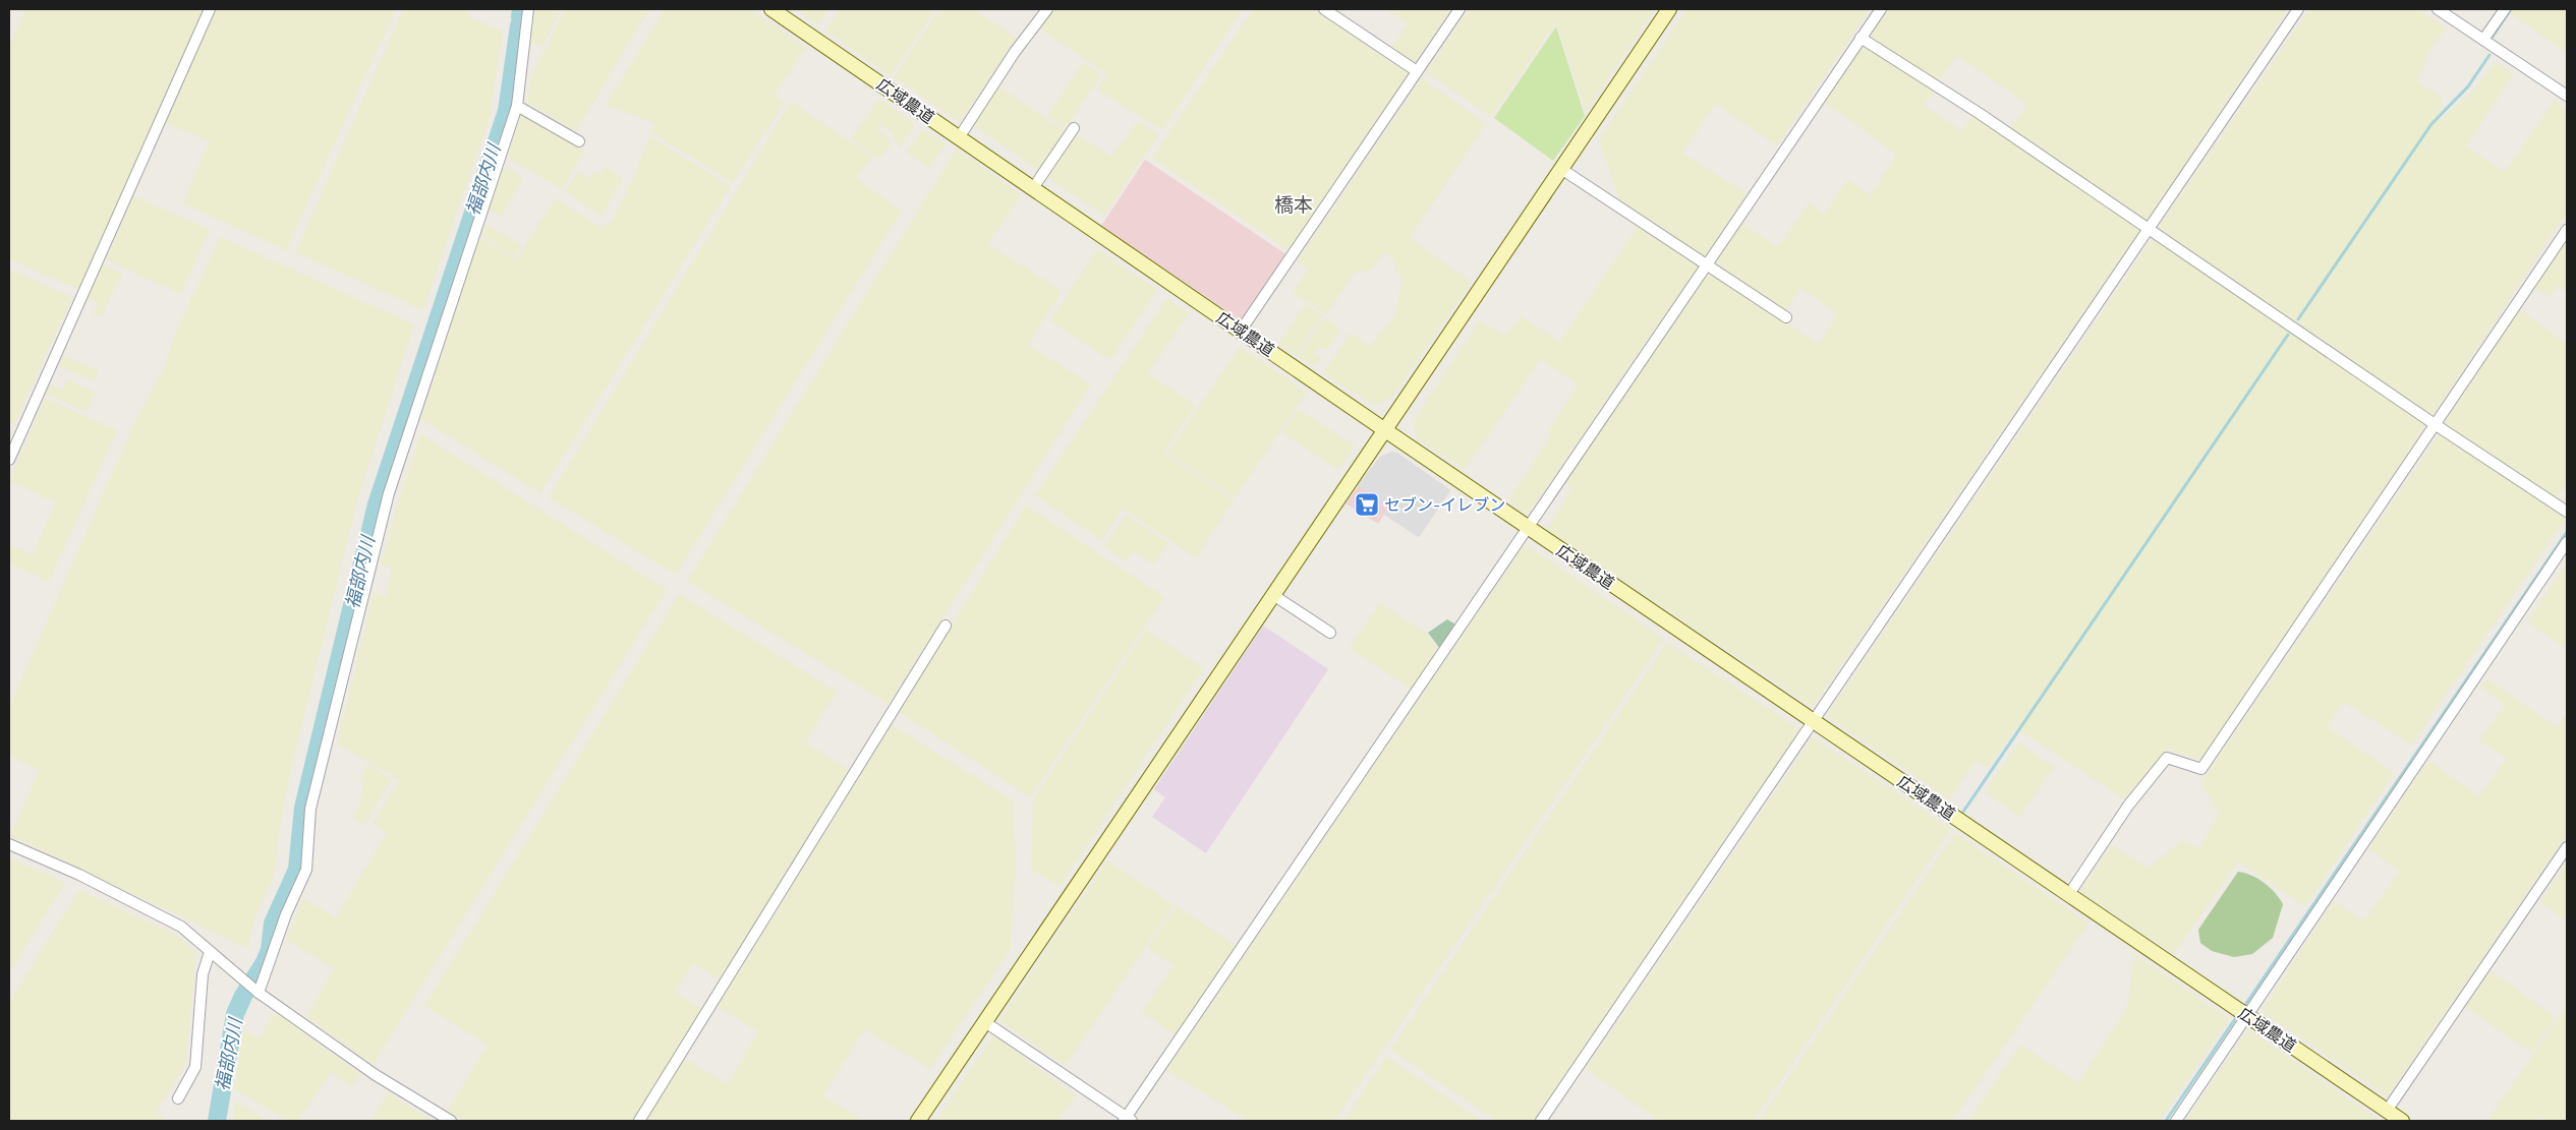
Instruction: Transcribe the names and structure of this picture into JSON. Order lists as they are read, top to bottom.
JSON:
{
  "streets": {
    "street": ["広域農道"]
  },
  "districts": ["橋本"],
  "water": ["福部内川"],
  "places": {
    "supermarket": ["セブン-イレブン"]
  }
}
